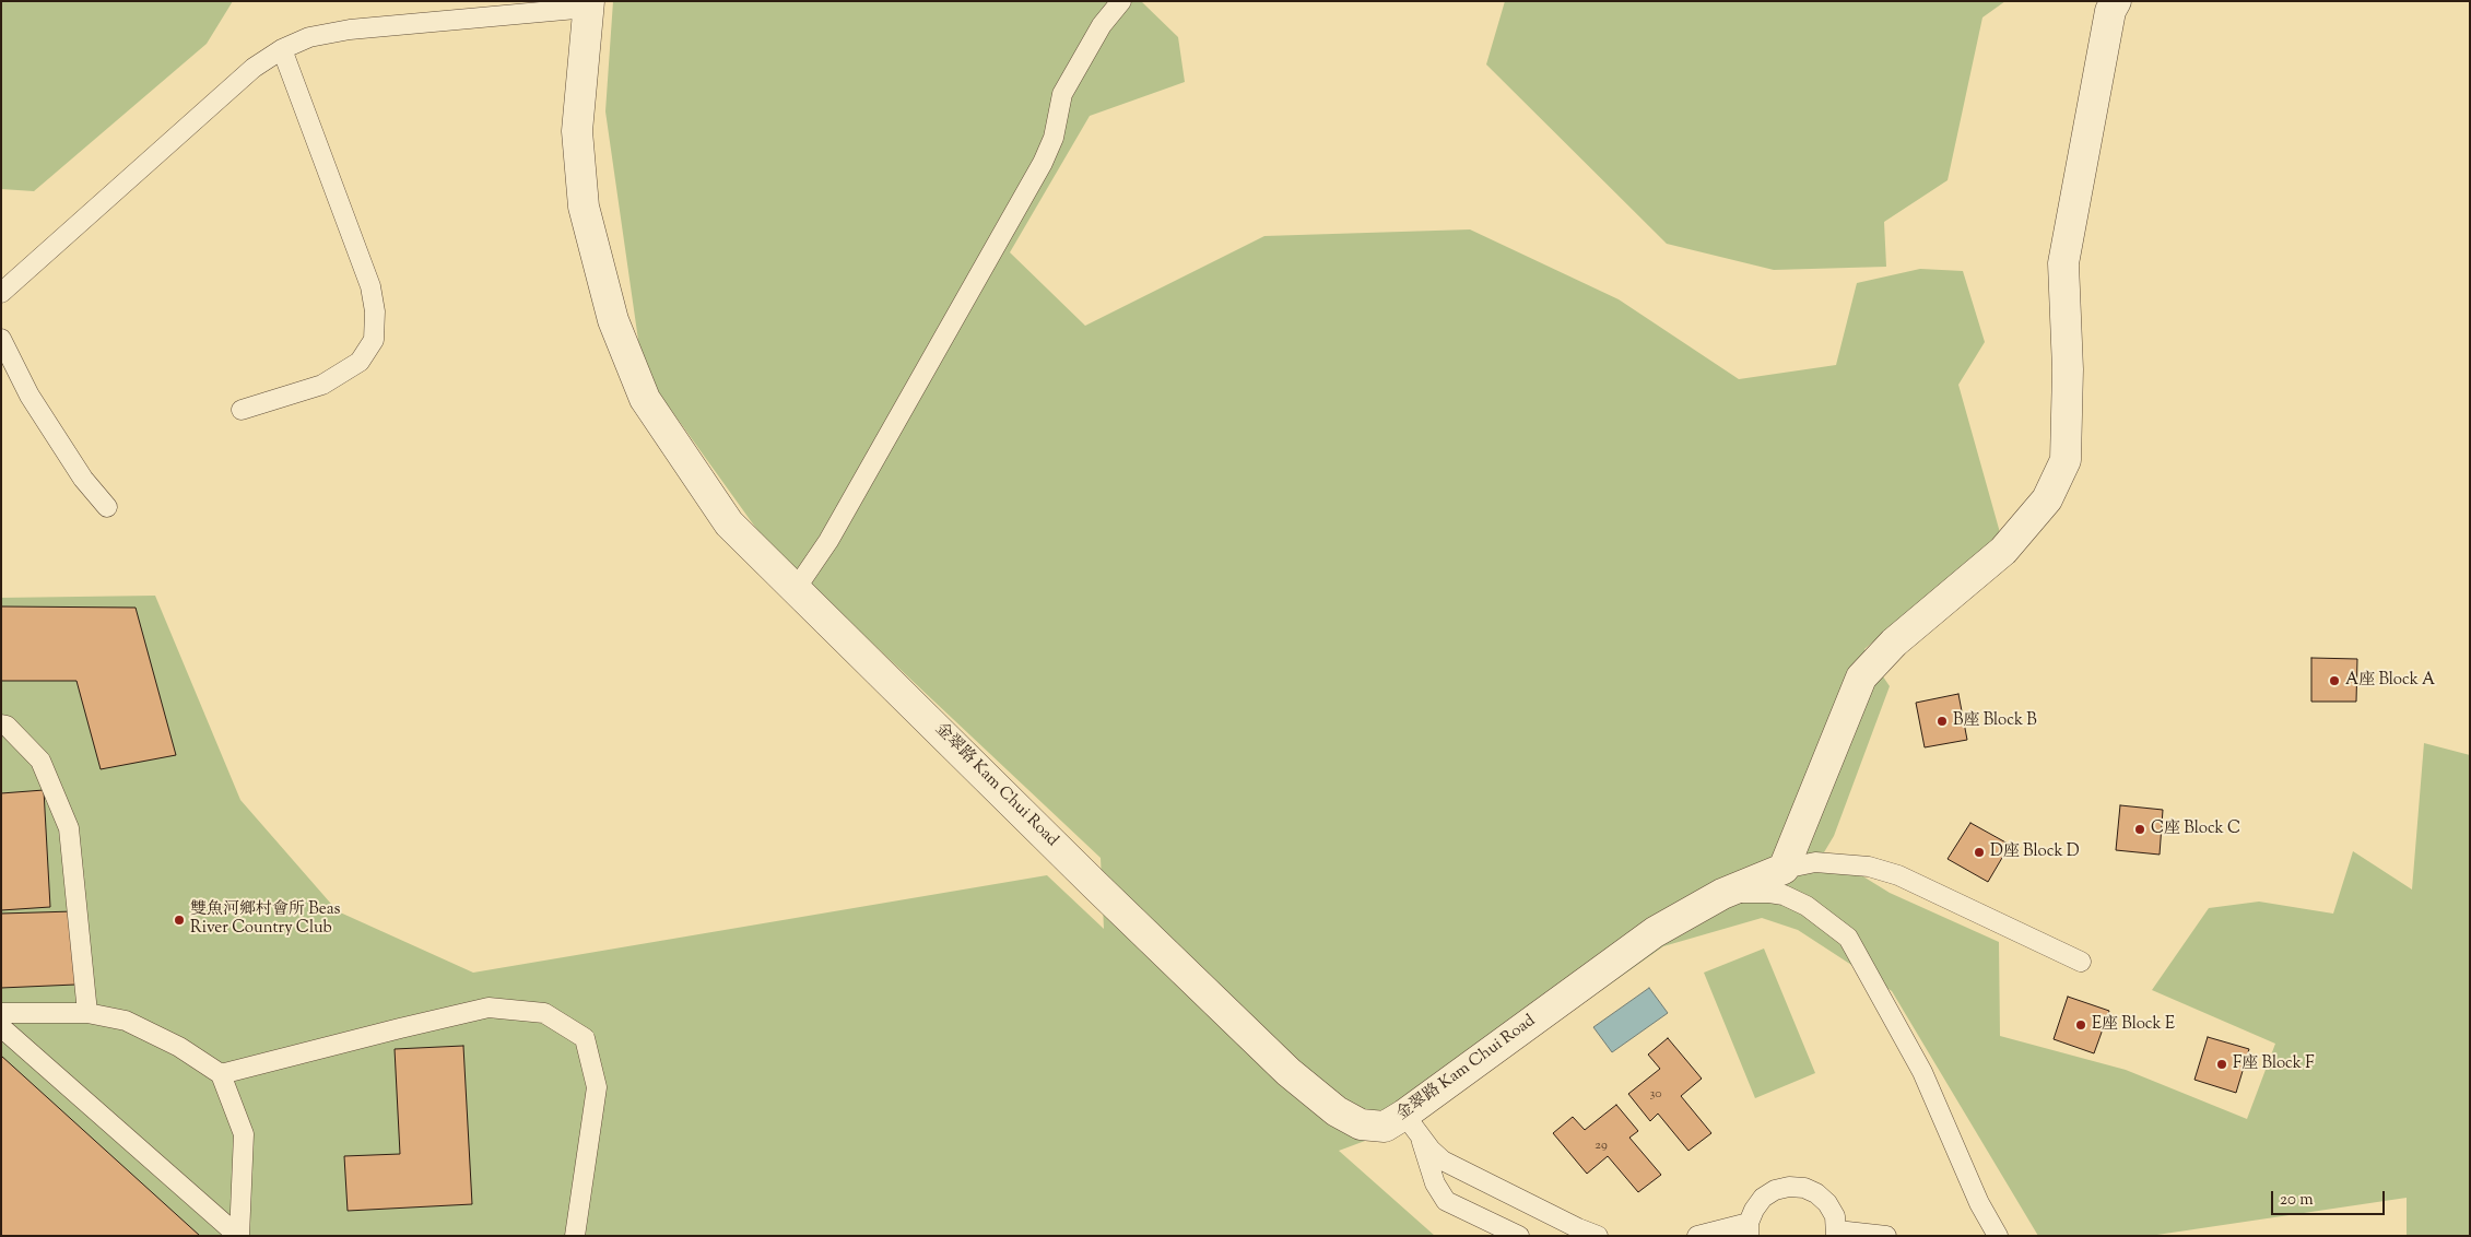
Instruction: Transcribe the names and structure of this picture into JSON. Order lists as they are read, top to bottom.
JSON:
{
  "streets": {
    "street": ["金翠路 Kam Chui Road"]
  },
  "places": [
    "A座 Block A",
    "B座 Block B",
    "C座 Block C",
    "D座 Block D",
    "雙魚河鄉村會所 Beas River Country Club",
    "E座 Block E",
    "F座 Block F"
  ],
  "house_numbers": ["30", "29"],
  "scale_bar": "20 m"
}
